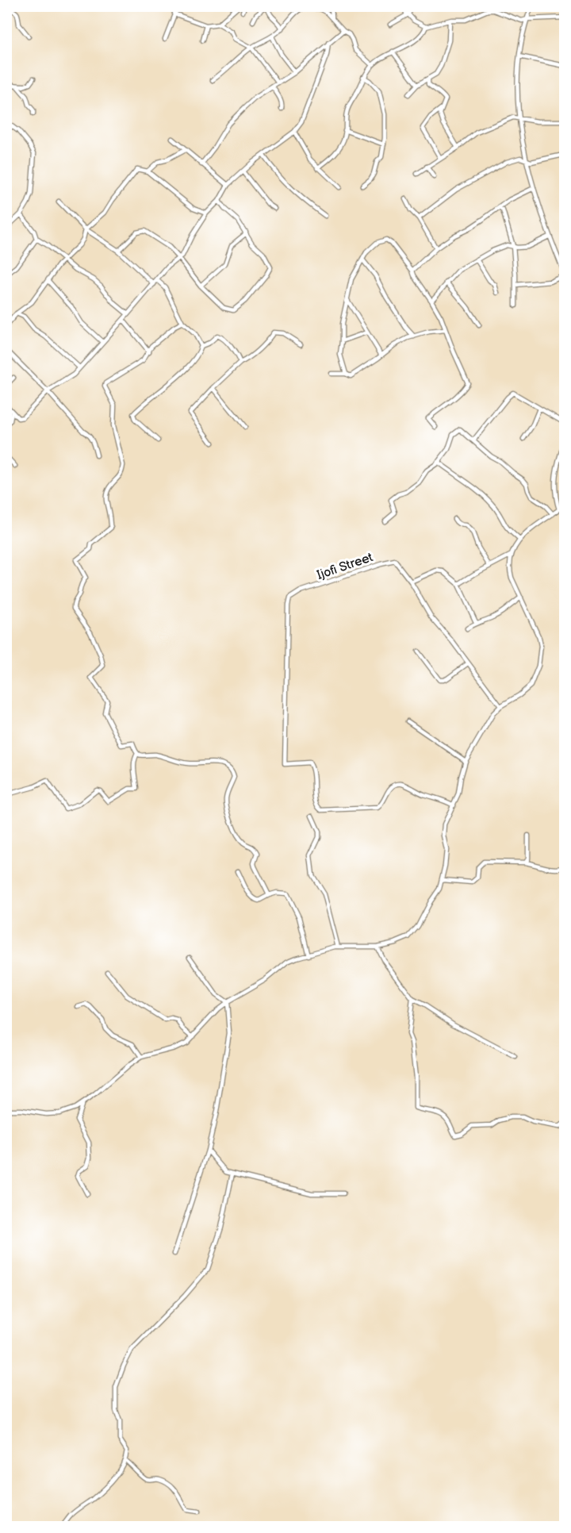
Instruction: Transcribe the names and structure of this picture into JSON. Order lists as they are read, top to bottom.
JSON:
{
  "streets": {
    "street": ["Ijofi Street"]
  }
}
